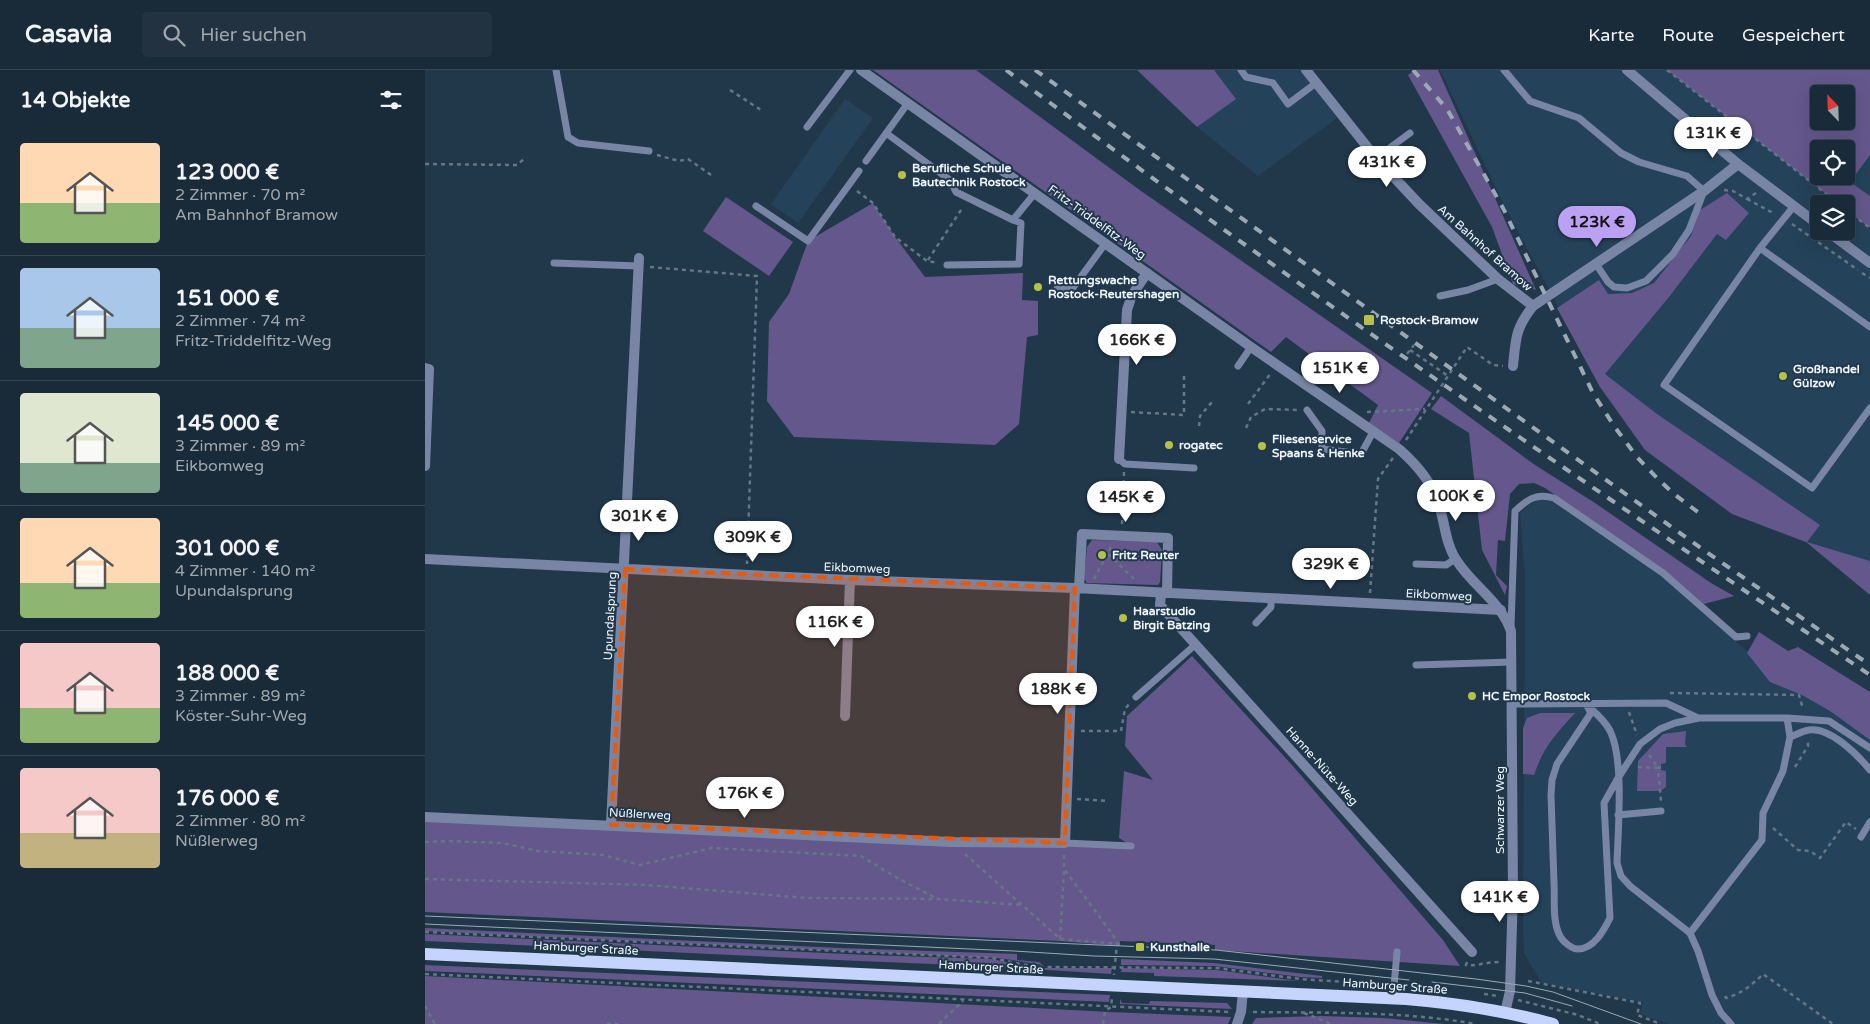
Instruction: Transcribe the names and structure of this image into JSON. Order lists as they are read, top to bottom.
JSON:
{
  "streets": {
    "main road": ["Hamburger Straße"],
    "street": [
      "Fritz-Triddelfitz-Weg",
      "Am Bahnhof Bramow",
      "Eikbomweg",
      "Upundalsprung",
      "Hanne-Nüte-Weg",
      "Schwarzer Weg",
      "Nüßlerweg"
    ]
  },
  "crossings": [
    ["Fritz-Triddelfitz-Weg", "Eikbomweg"],
    ["Fritz-Triddelfitz-Weg", "Schwarzer Weg"],
    ["Eikbomweg", "Upundalsprung"],
    ["Eikbomweg", "Hanne-Nüte-Weg"],
    ["Eikbomweg", "Schwarzer Weg"],
    ["Upundalsprung", "Nüßlerweg"],
    ["Schwarzer Weg", "Hamburger Straße"]
  ],
  "places": {
    "other": [
      "Berufliche Schule Bautechnik Rostock",
      "Rettungswache Rostock-Reutershagen",
      "Großhandel Gülzow",
      "rogatec",
      "Fliesenservice Spaans & Henke",
      "Fritz Reuter",
      "Haarstudio Birgit Batzing",
      "HC Empor Rostock"
    ],
    "transit": ["Rostock-Bramow", "Kunsthalle"]
  },
  "north": "top left",
  "page": {
    "header": "Casavia",
    "search": "Hier suchen",
    "nav": ["Karte", "Route", "Gespeichert"],
    "heading": "14 Objekte",
    "price": [
      "131K €",
      "431K €",
      "123K €",
      "166K €",
      "151K €",
      "100K €",
      "145K €",
      "301K €",
      "309K €",
      "329K €",
      "116K €",
      "188K €",
      "176K €",
      "141K €"
    ],
    "list": [
      {
        "name": "123 000 €",
        "note": "2 Zimmer · 70 m² · Am Bahnhof Bramow"
      },
      {
        "name": "151 000 €",
        "note": "2 Zimmer · 74 m² · Fritz-Triddelfitz-Weg"
      },
      {
        "name": "145 000 €",
        "note": "3 Zimmer · 89 m² · Eikbomweg"
      },
      {
        "name": "301 000 €",
        "note": "4 Zimmer · 140 m² · Upundalsprung"
      },
      {
        "name": "188 000 €",
        "note": "3 Zimmer · 89 m² · Köster-Suhr-Weg"
      },
      {
        "name": "176 000 €",
        "note": "2 Zimmer · 80 m² · Nüßlerweg"
      }
    ]
  }
}
